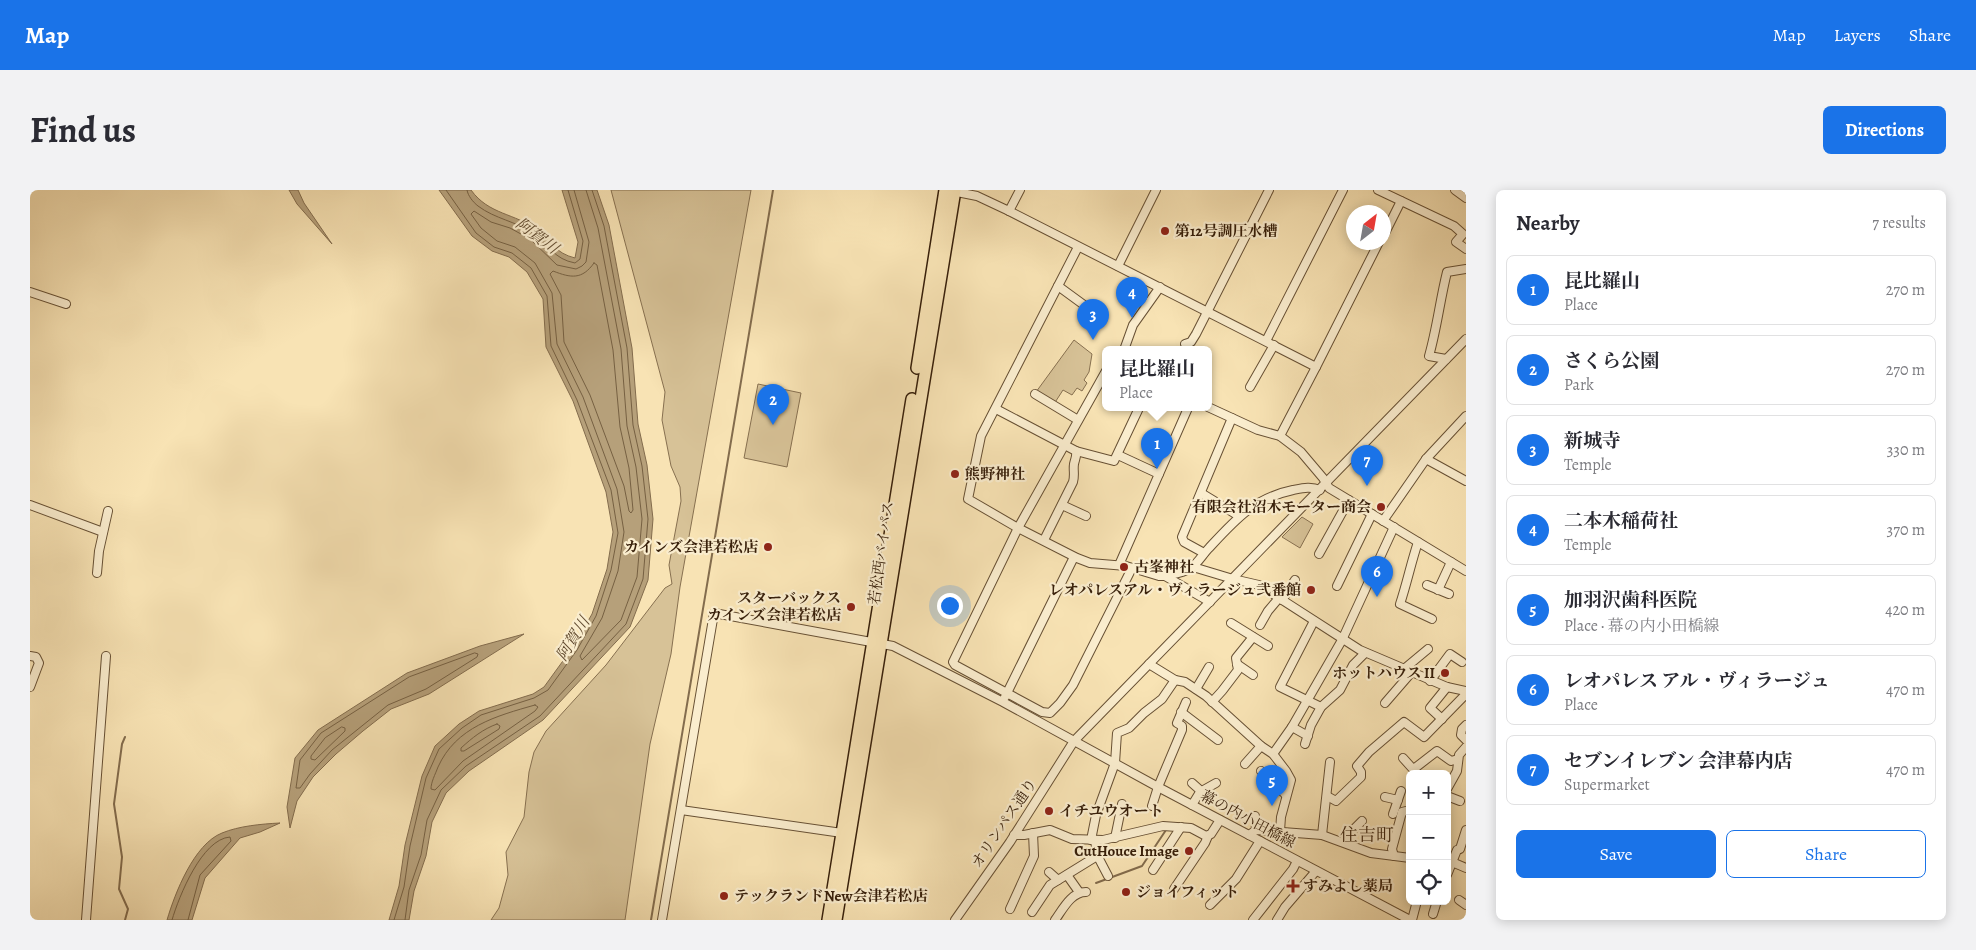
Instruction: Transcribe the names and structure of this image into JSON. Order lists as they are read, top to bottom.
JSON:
{
  "streets": {
    "highway": ["若松西バイパス"],
    "street": ["幕の内小田橋線", "オリンパス通り"]
  },
  "crossings": [
    ["若松西バイパス", "幕の内小田橋線"],
    ["幕の内小田橋線", "オリンパス通り"]
  ],
  "districts": ["住吉町"],
  "water": ["阿賀川"],
  "places": {
    "other": [
      "第12号調圧水槽",
      "熊野神社",
      "有限会社沼木モーター商会",
      "カインズ会津若松店",
      "古峯神社",
      "レオパレスアル・ヴィラージュ弐番館",
      "スターバックス カインズ会津若松店",
      "ホットハウス II",
      "イチユウオート",
      "CutHouce Image",
      "ジョイフィット",
      "テックランドNew会津若松店"
    ],
    "health": ["すみよし薬局"]
  },
  "north": "top right",
  "page": {
    "header": "Map",
    "nav": ["Map", "Layers", "Share"],
    "title": "Find us",
    "buttons": [
      "Directions",
      ["Save", "Share"]
    ],
    "heading": ["Nearby", "7 results"],
    "list": [
      {
        "mark": "1",
        "name": "昆比羅山",
        "note": "Place",
        "value": "270 m"
      },
      {
        "mark": "2",
        "name": "さくら公園",
        "note": "Park",
        "value": "270 m"
      },
      {
        "mark": "3",
        "name": "新城寺",
        "note": "Temple",
        "value": "330 m"
      },
      {
        "mark": "4",
        "name": "二本木稲荷社",
        "note": "Temple",
        "value": "370 m"
      },
      {
        "mark": "5",
        "name": "加羽沢歯科医院",
        "note": "Place · 幕の内小田橋線",
        "value": "420 m"
      },
      {
        "mark": "6",
        "name": "レオパレス アル・ヴィラージュ",
        "note": "Place",
        "value": "470 m"
      },
      {
        "mark": "7",
        "name": "セブンイレブン 会津幕内店",
        "note": "Supermarket",
        "value": "470 m"
      }
    ],
    "pins": [
      "4",
      "3",
      "2",
      "1",
      "7",
      "6",
      "5"
    ],
    "popup": ["昆比羅山", "Place"],
    "map_buttons": ["+", "−"]
  }
}
